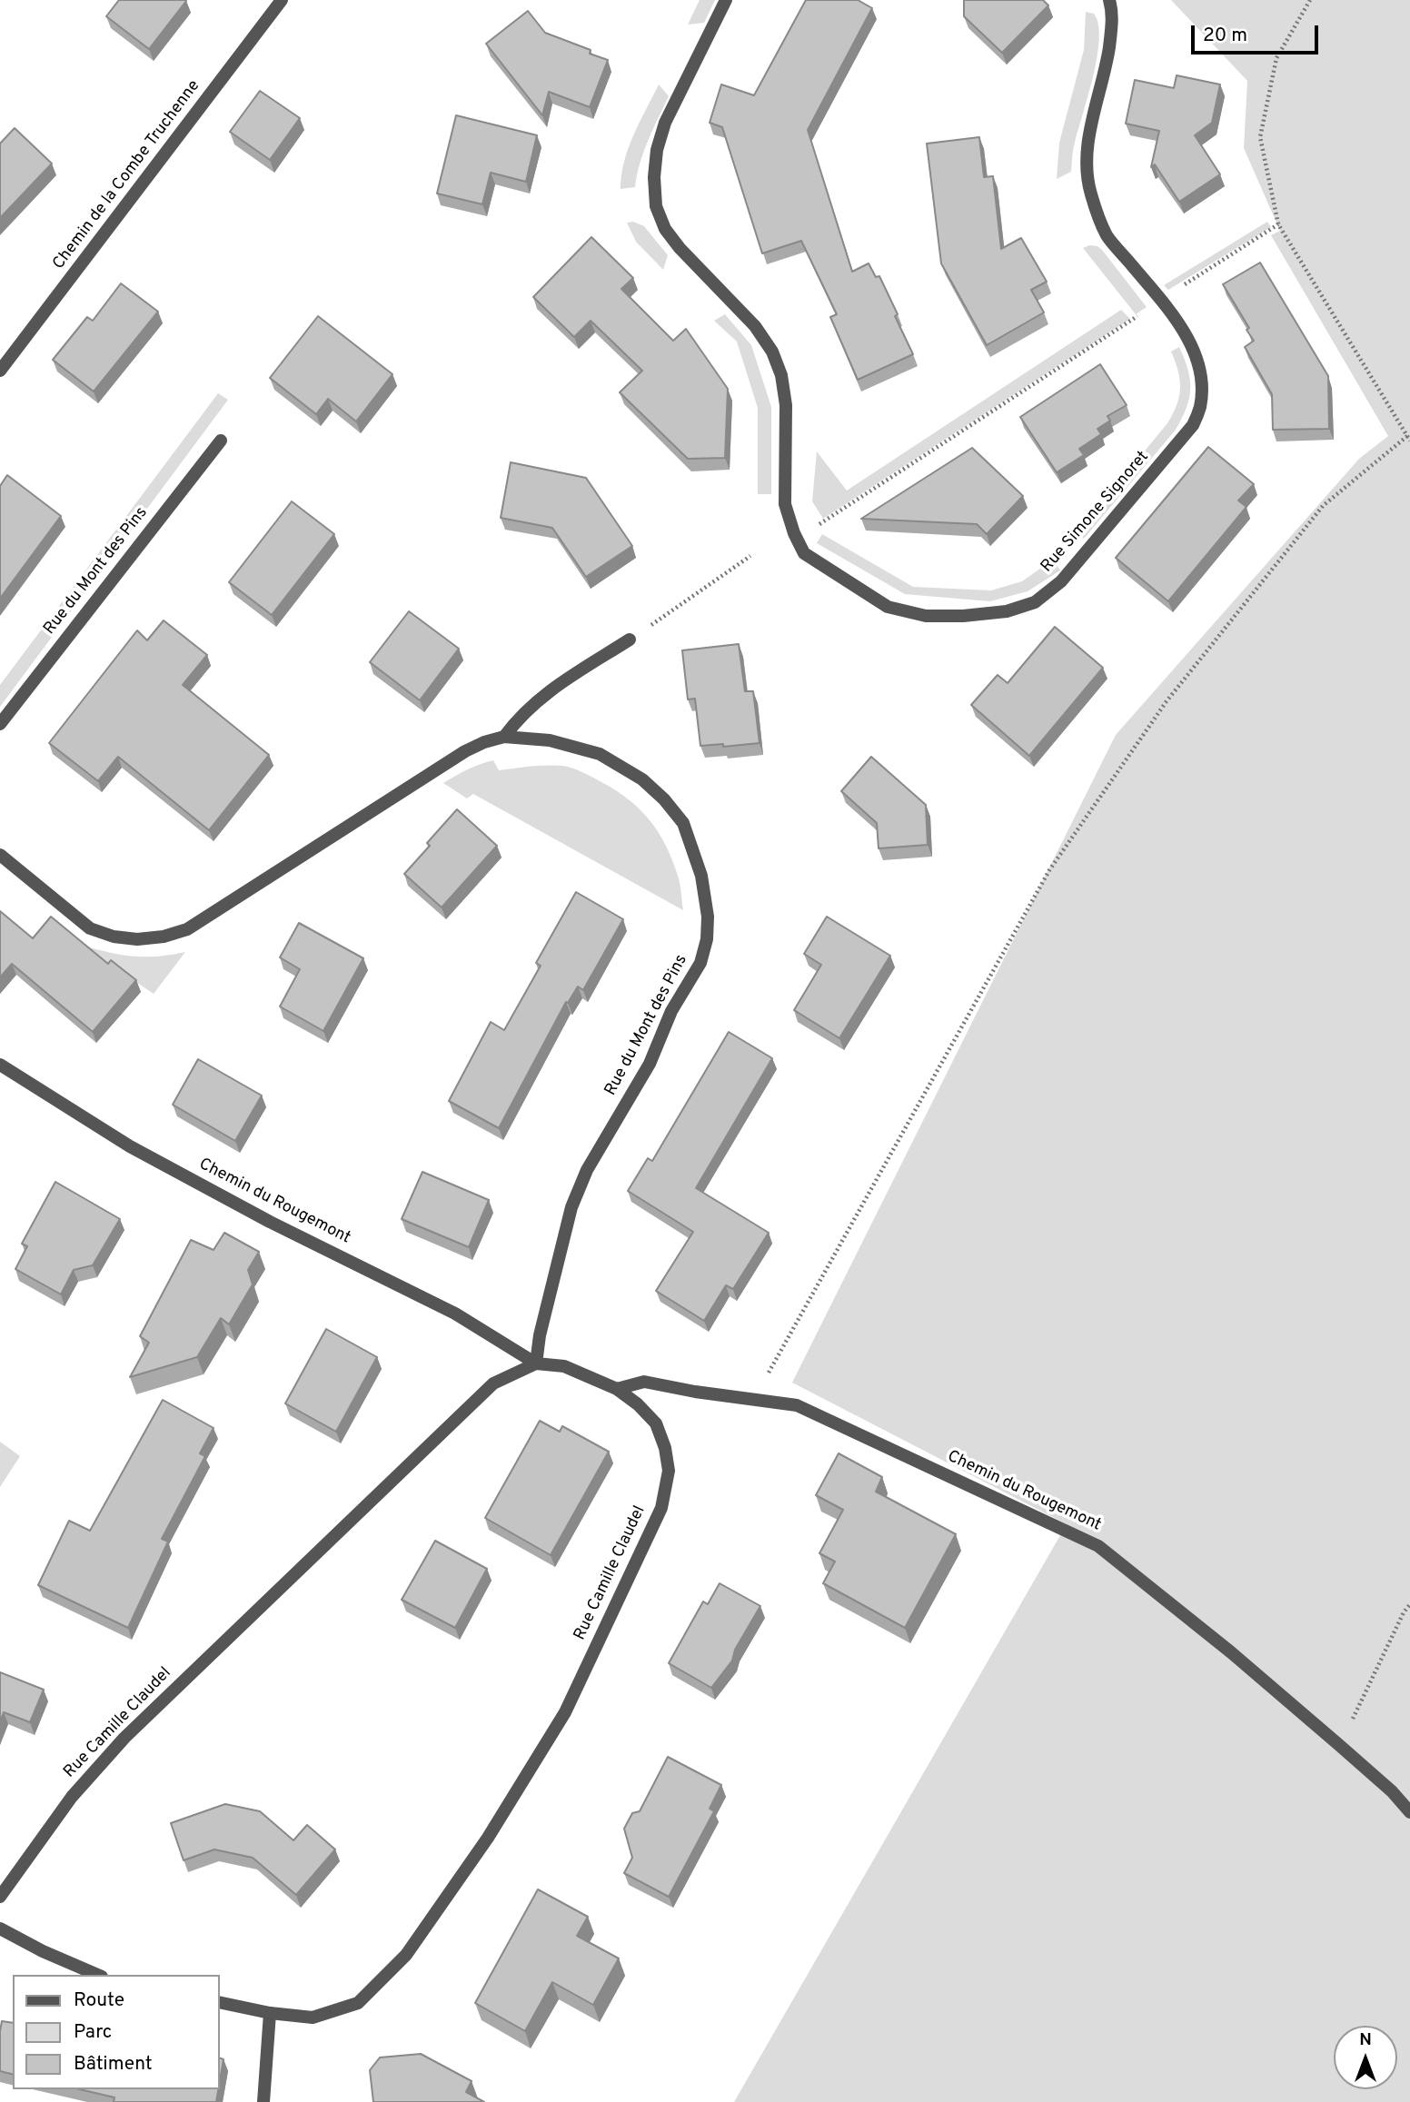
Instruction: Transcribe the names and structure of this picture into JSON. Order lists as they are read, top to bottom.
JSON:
{
  "streets": {
    "street": [
      "Chemin de la Combe Truchenne",
      "Rue Simone Signoret",
      "Rue du Mont des Pins",
      "Chemin du Rougemont",
      "Rue Camille Claudel"
    ]
  },
  "crossings": [
    ["Rue du Mont des Pins", "Chemin du Rougemont"],
    ["Rue du Mont des Pins", "Rue Camille Claudel"],
    ["Chemin du Rougemont", "Rue Camille Claudel"]
  ],
  "legend": ["Route", "Parc", "Bâtiment"],
  "scale_bar": "20 m",
  "north": "top"
}
